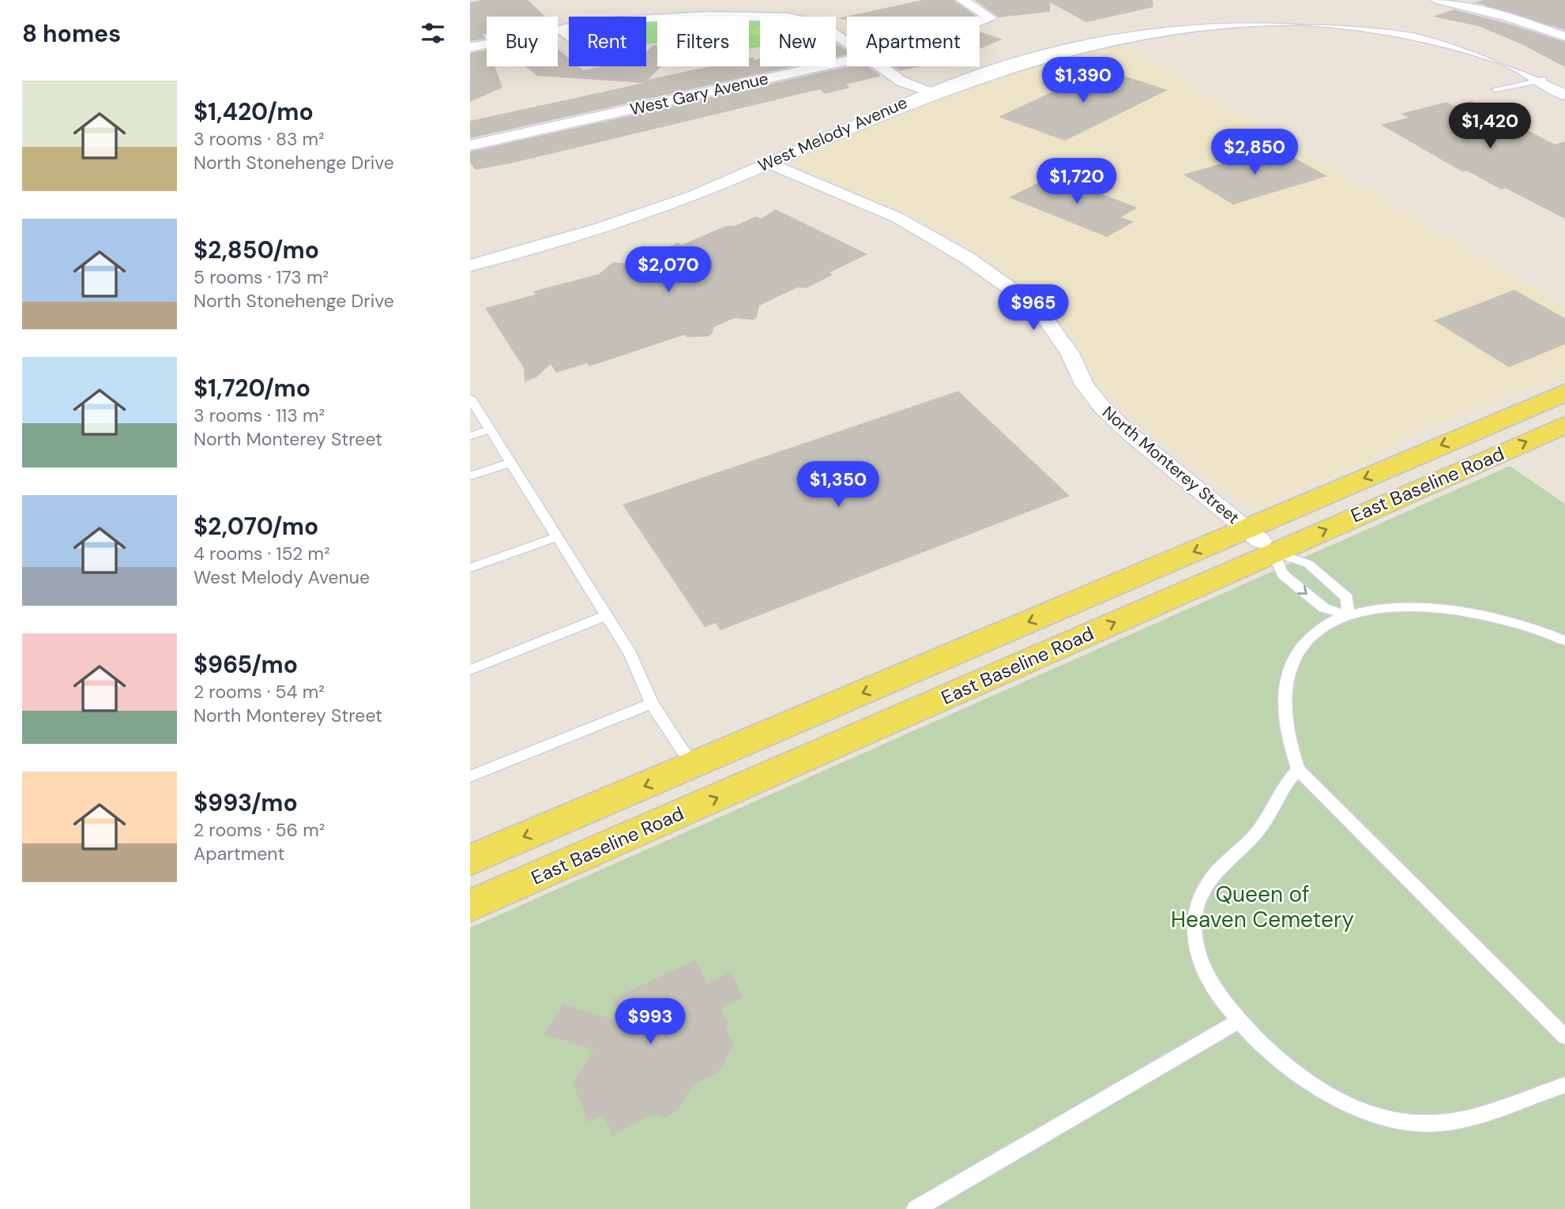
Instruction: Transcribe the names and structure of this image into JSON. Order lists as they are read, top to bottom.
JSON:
{
  "streets": {
    "main road": ["East Baseline Road"],
    "street": ["West Gary Avenue", "West Melody Avenue", "North Monterey Street"]
  },
  "crossings": [
    ["West Melody Avenue", "North Monterey Street"],
    ["North Monterey Street", "East Baseline Road"]
  ],
  "parks": ["Queen of Heaven Cemetery"],
  "page": {
    "heading": "8 homes",
    "chip": [
      "Buy",
      "Rent",
      "Filters",
      "New",
      "Apartment"
    ],
    "price": [
      "$1,390",
      "$1,420",
      "$2,850",
      "$1,720",
      "$2,070",
      "$965",
      "$1,350",
      "$993"
    ],
    "list": [
      {
        "name": "$1,420/mo",
        "note": "3 rooms · 83 m² · North Stonehenge Drive"
      },
      {
        "name": "$2,850/mo",
        "note": "5 rooms · 173 m² · North Stonehenge Drive"
      },
      {
        "name": "$1,720/mo",
        "note": "3 rooms · 113 m² · North Monterey Street"
      },
      {
        "name": "$2,070/mo",
        "note": "4 rooms · 152 m² · West Melody Avenue"
      },
      {
        "name": "$965/mo",
        "note": "2 rooms · 54 m² · North Monterey Street"
      },
      {
        "name": "$993/mo",
        "note": "2 rooms · 56 m² · Apartment"
      }
    ]
  }
}
